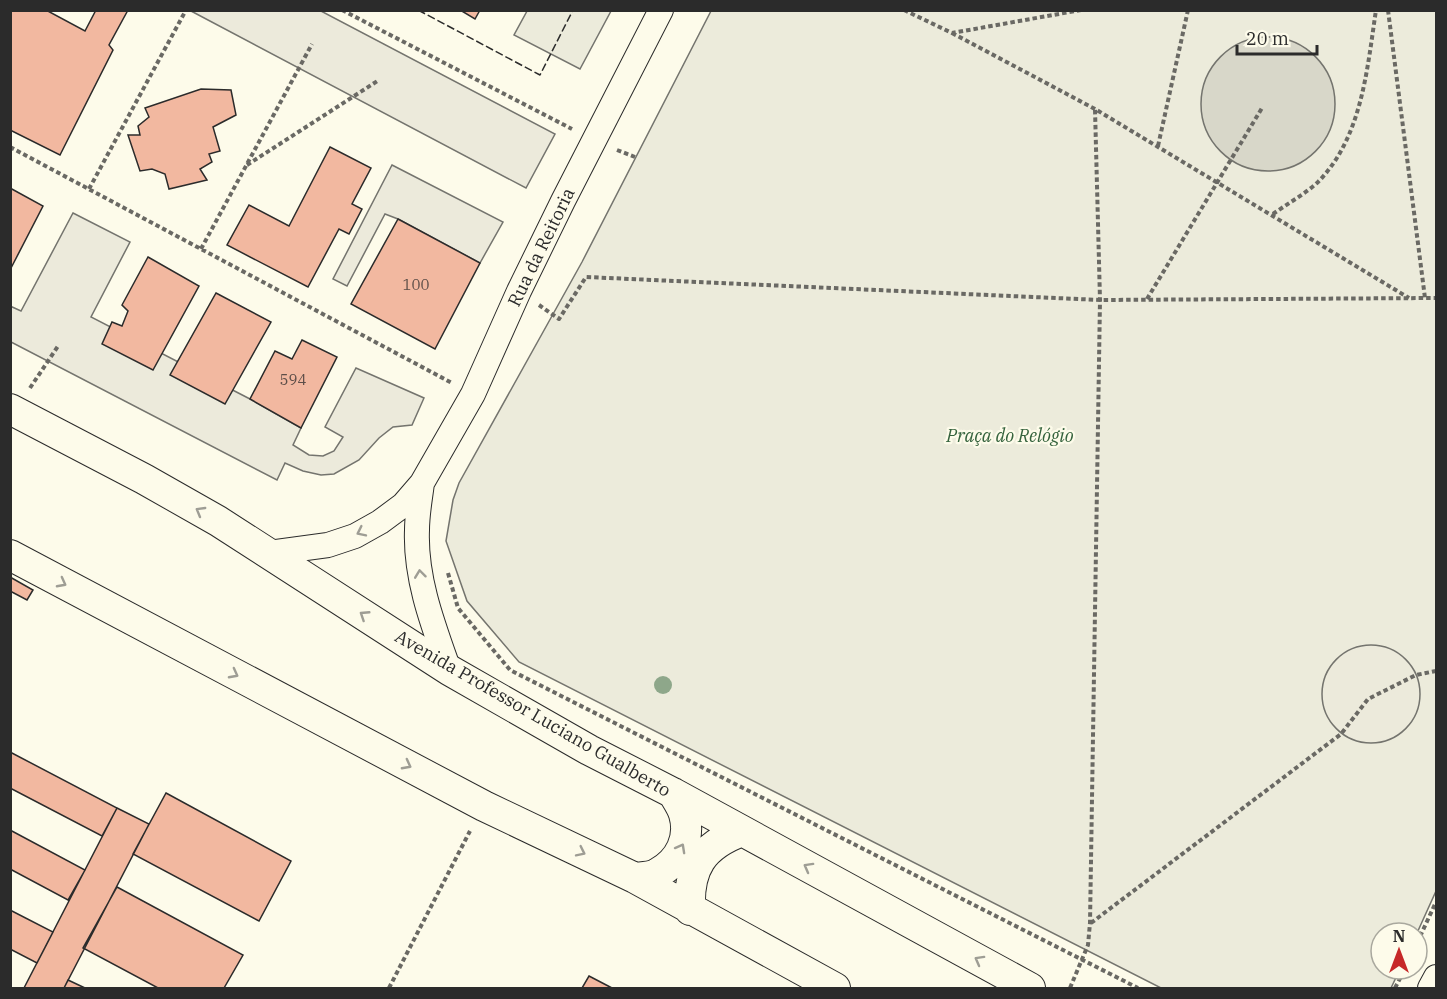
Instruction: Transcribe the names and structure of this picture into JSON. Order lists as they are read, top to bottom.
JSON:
{
  "streets": {
    "street": ["Rua da Reitoria", "Avenida Professor Luciano Gualberto"]
  },
  "crossings": [
    ["Rua da Reitoria", "Avenida Professor Luciano Gualberto"]
  ],
  "parks": ["Praça do Relógio"],
  "house_numbers": ["100", "594"],
  "scale_bar": "20 m",
  "north": "top"
}
